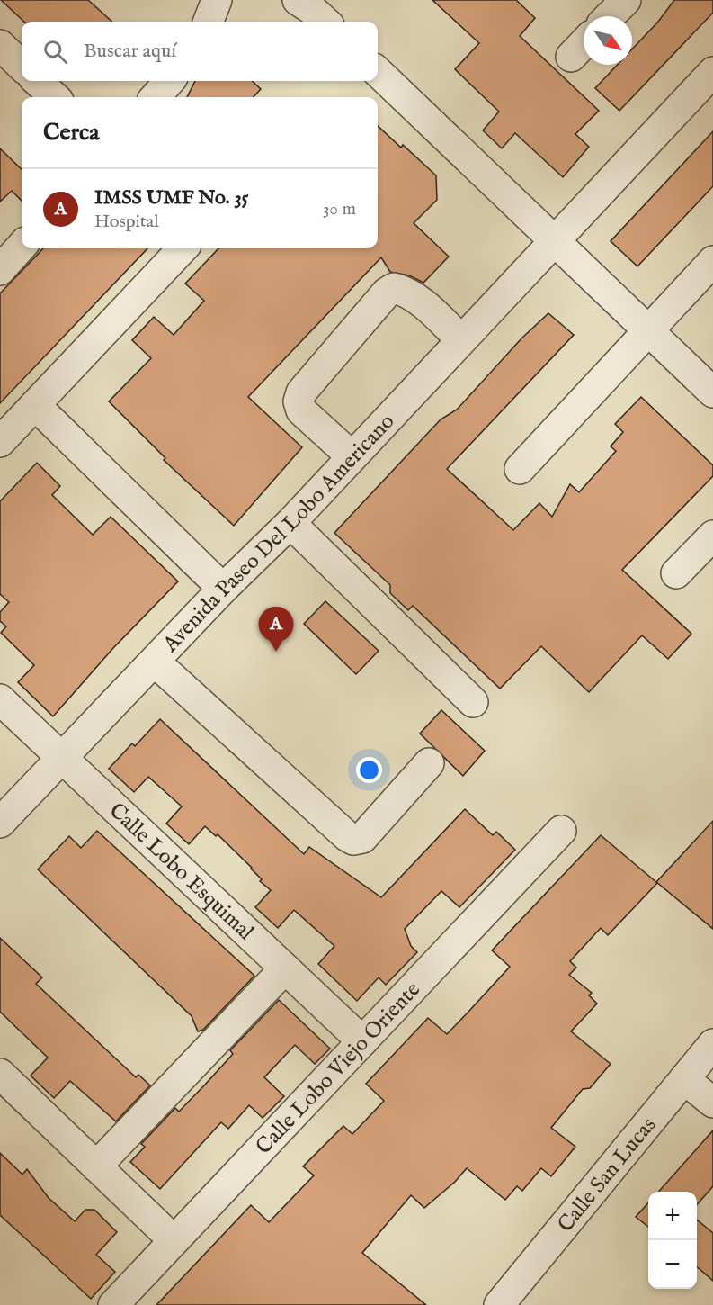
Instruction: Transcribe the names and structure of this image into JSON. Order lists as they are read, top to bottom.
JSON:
{
  "streets": {
    "street": [
      "Avenida Paseo Del Lobo Americano",
      "Calle Lobo Esquimal",
      "Calle Lobo Viejo Oriente",
      "Calle San Lucas"
    ]
  },
  "crossings": [
    ["Avenida Paseo Del Lobo Americano", "Calle Lobo Esquimal"],
    ["Calle Lobo Esquimal", "Calle Lobo Viejo Oriente"]
  ],
  "north": "bottom right",
  "page": {
    "search": "Buscar aquí",
    "heading": "Cerca",
    "list": [
      {
        "mark": "A",
        "name": "IMSS UMF No. 35",
        "note": "Hospital",
        "value": "30 m"
      }
    ],
    "pins": "A",
    "map_buttons": ["+", "−"]
  }
}
